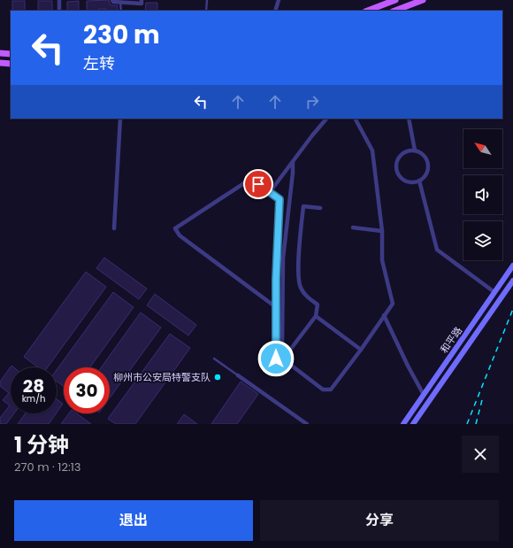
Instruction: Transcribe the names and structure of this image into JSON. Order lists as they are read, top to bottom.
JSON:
{
  "streets": {
    "main road": ["和平路"]
  },
  "places": ["柳州市公安局特警支队"],
  "north": "top left",
  "page": {
    "turn": ["230 m", "左转"],
    "speed": "28 km/h",
    "limit": "30",
    "heading": ["1 分钟", "270 m · 12:13"],
    "buttons": ["退出", "分享"]
  }
}
